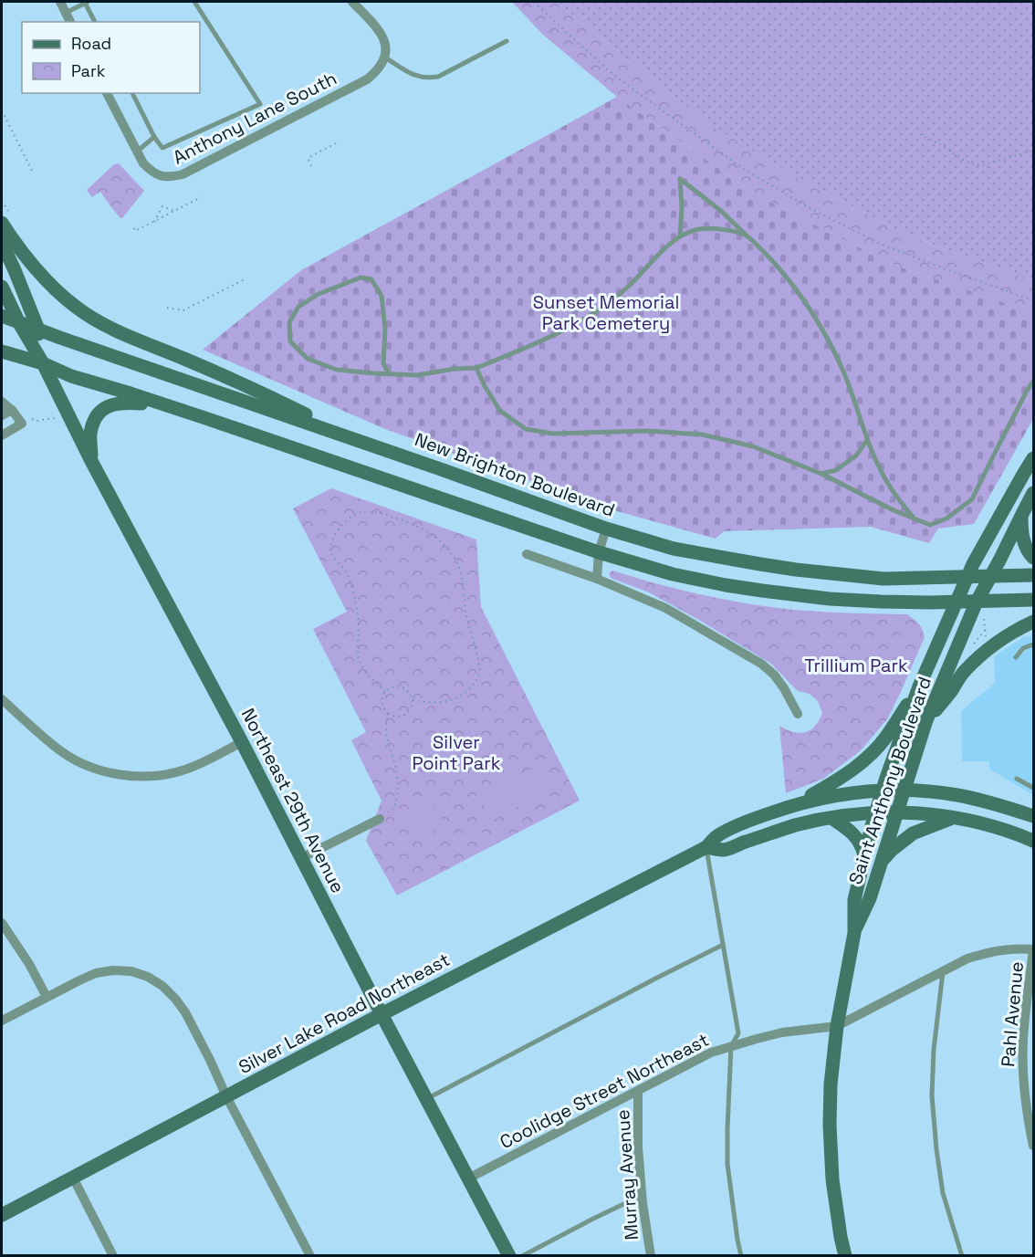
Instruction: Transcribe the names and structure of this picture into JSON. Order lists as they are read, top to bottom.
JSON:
{
  "streets": {
    "main road": [
      "New Brighton Boulevard",
      "Saint Anthony Boulevard",
      "Northeast 29th Avenue",
      "Silver Lake Road Northeast"
    ],
    "street": [
      "Anthony Lane South",
      "Pahl Avenue",
      "Coolidge Street Northeast",
      "Murray Avenue"
    ]
  },
  "crossings": [
    ["New Brighton Boulevard", "Saint Anthony Boulevard"],
    ["Saint Anthony Boulevard", "Silver Lake Road Northeast"],
    ["Saint Anthony Boulevard", "Coolidge Street Northeast"],
    ["Northeast 29th Avenue", "Silver Lake Road Northeast"],
    ["Northeast 29th Avenue", "Coolidge Street Northeast"],
    ["Pahl Avenue", "Coolidge Street Northeast"],
    ["Coolidge Street Northeast", "Murray Avenue"]
  ],
  "parks": ["Sunset Memorial Park Cemetery", "Trillium Park", "Silver Point Park"],
  "legend": ["Road", "Park"]
}
